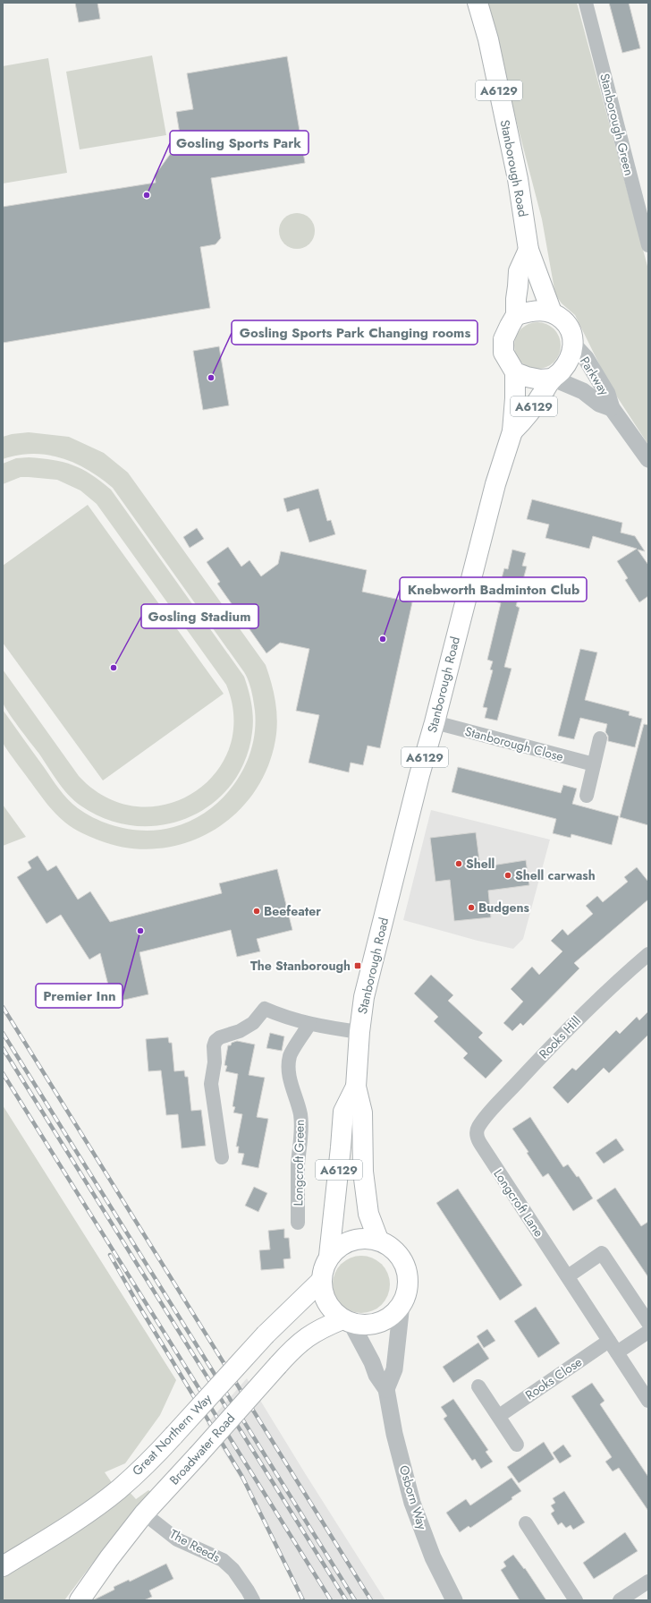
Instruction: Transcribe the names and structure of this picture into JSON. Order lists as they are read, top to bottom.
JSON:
{
  "streets": {
    "main road": [
      "A6129",
      "Stanborough Road",
      "Great Northern Way",
      "Broadwater Road"
    ],
    "street": [
      "Stanborough Green",
      "Parkway",
      "Stanborough Close",
      "Rooks Hill",
      "Longcroft Green",
      "Longcroft Lane",
      "Rooks Close",
      "Osborn Way",
      "The Reeds"
    ]
  },
  "crossings": [
    ["Stanborough Road", "Parkway"],
    ["Stanborough Road", "Stanborough Close"],
    ["Stanborough Road", "Great Northern Way"],
    ["Stanborough Road", "Broadwater Road"],
    ["Stanborough Road", "Osborn Way"],
    ["Rooks Hill", "Longcroft Lane"],
    ["Longcroft Lane", "Rooks Close"],
    ["Great Northern Way", "Broadwater Road"],
    ["Great Northern Way", "Osborn Way"],
    ["Broadwater Road", "Osborn Way"],
    ["Broadwater Road", "The Reeds"]
  ],
  "places": {
    "other": [
      "Gosling Sports Park",
      "Gosling Sports Park Changing rooms",
      "Knebworth Badminton Club",
      "Gosling Stadium",
      "Shell",
      "Shell carwash",
      "Budgens",
      "Beefeater",
      "Premier Inn"
    ],
    "transit": ["The Stanborough"]
  }
}
